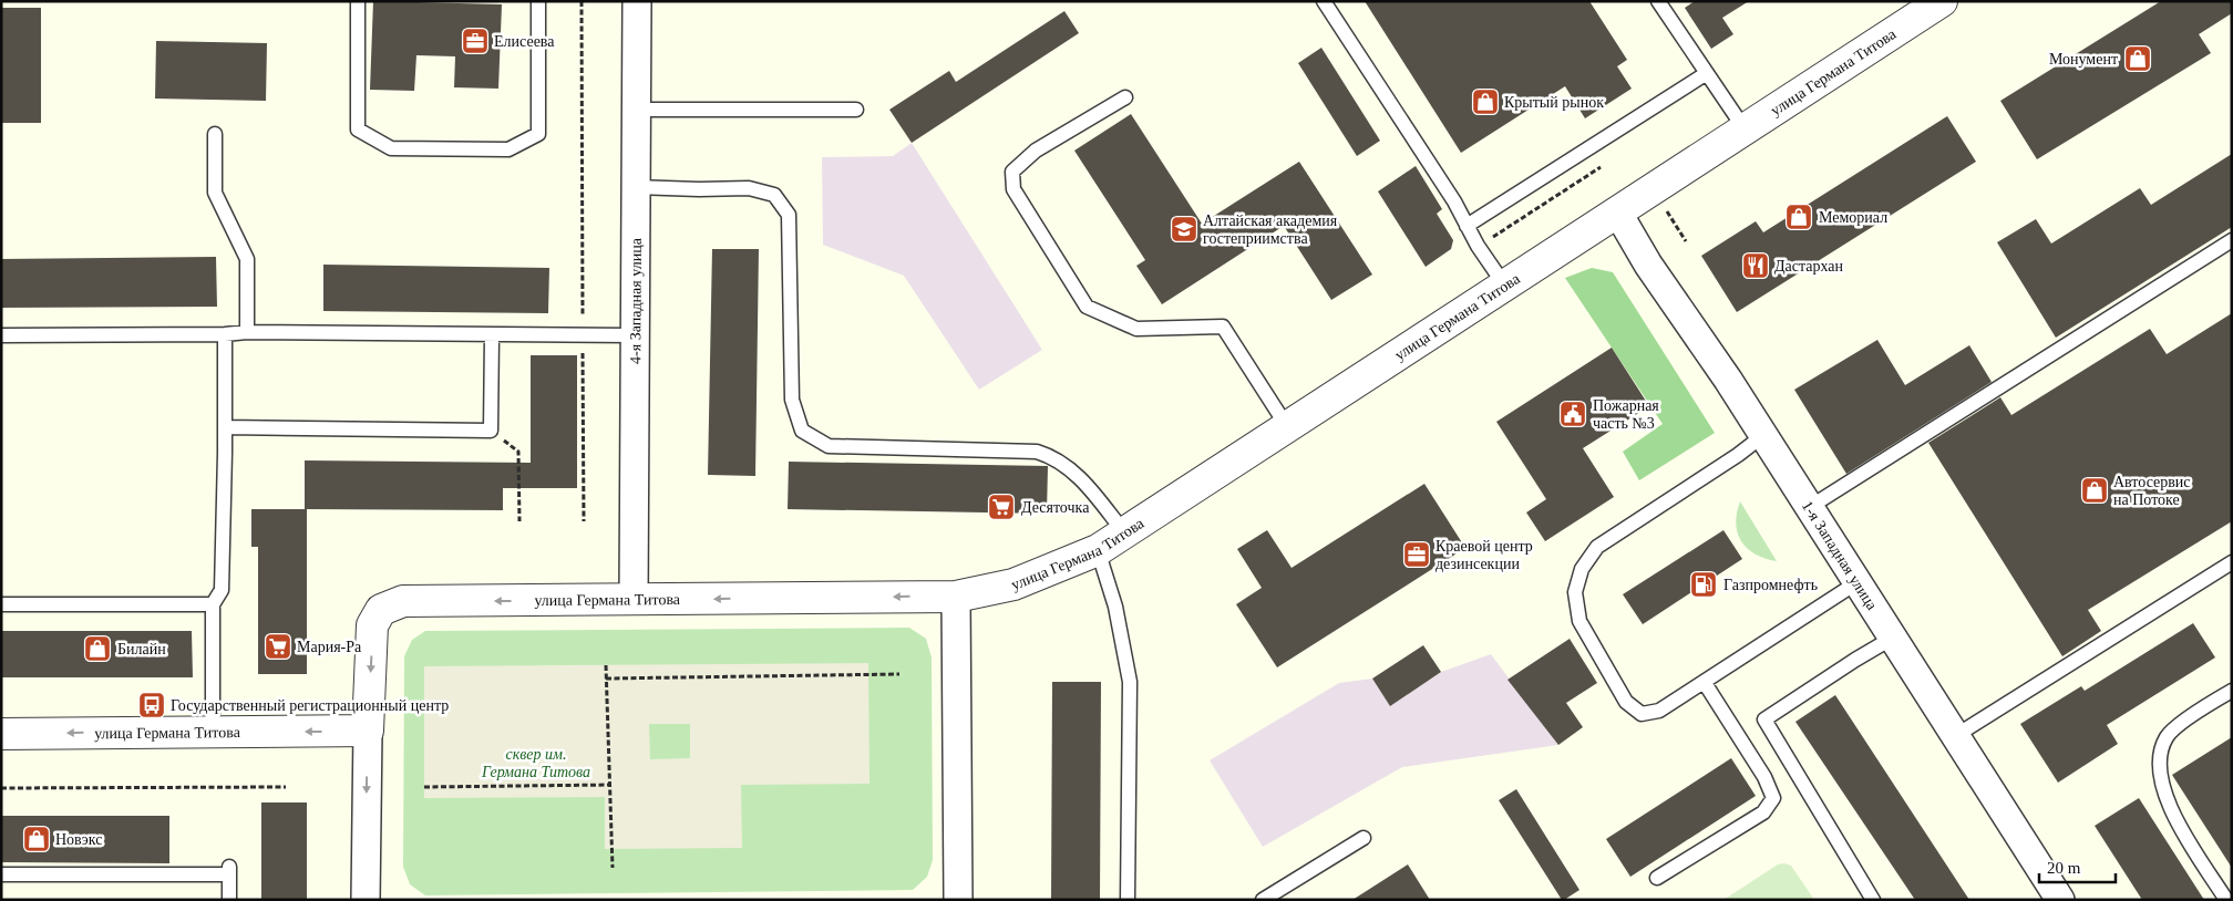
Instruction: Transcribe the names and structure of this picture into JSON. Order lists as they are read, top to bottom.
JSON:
{
  "streets": {
    "street": ["улица Германа Титова", "4-я Западная улица", "1-я Западная улица"]
  },
  "crossings": [
    ["улица Германа Титова", "4-я Западная улица"],
    ["улица Германа Титова", "1-я Западная улица"]
  ],
  "one_way": ["улица Германа Титова"],
  "parks": ["сквер им. Германа Титова"],
  "places": {
    "office": ["Елисеева", "Краевой центр дезинсекции"],
    "shop": [
      "Монумент",
      "Крытый рынок",
      "Мемориал",
      "Автосервис на Потоке",
      "Билайн",
      "Новэкс"
    ],
    "school or university": ["Алтайская академия гостеприимства"],
    "restaurant": ["Дастархан"],
    "public building": ["Пожарная часть №3"],
    "supermarket": ["Десяточка", "Мария-Ра"],
    "fuel station": ["Газпромнефть"],
    "bus stop": ["Государственный регистрационный центр"]
  },
  "scale_bar": "20 m"
}
